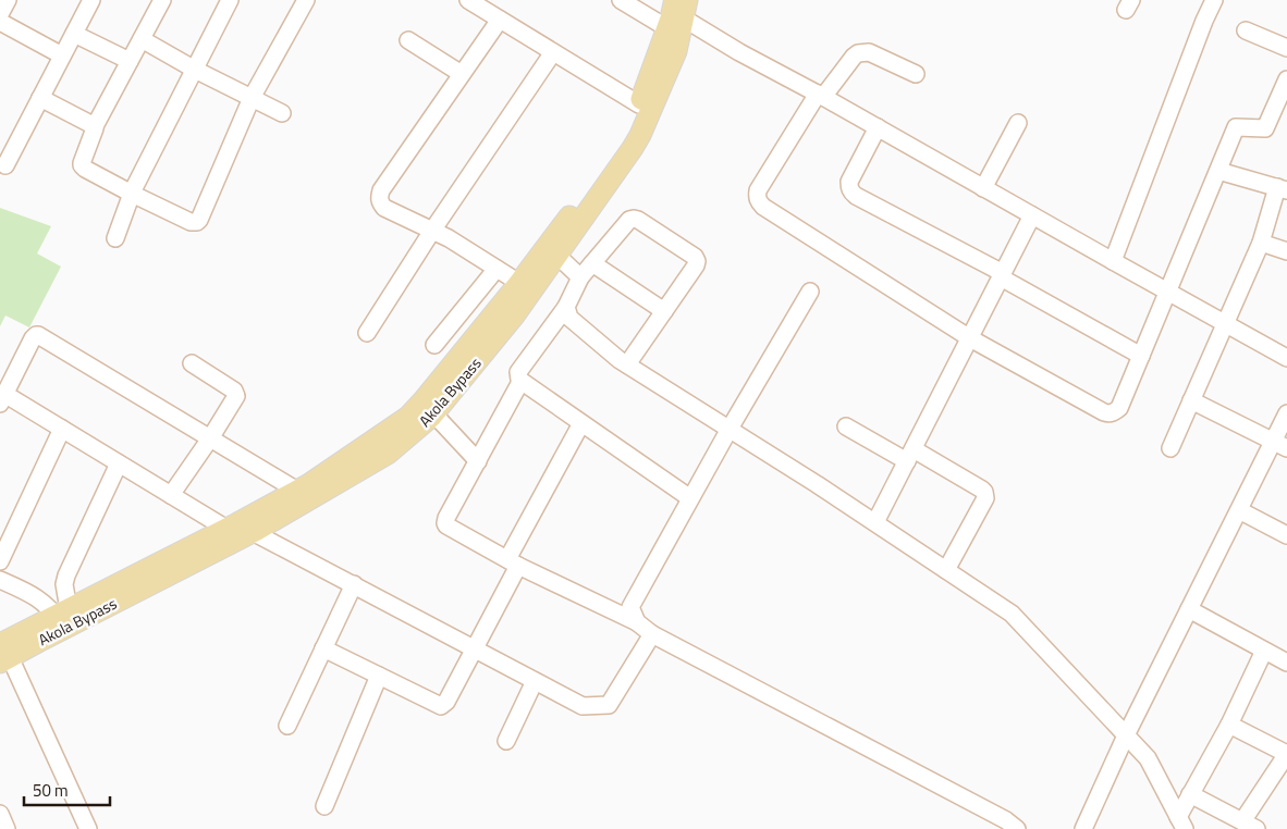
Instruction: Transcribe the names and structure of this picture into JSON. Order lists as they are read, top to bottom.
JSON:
{
  "streets": {
    "main road": ["Akola Bypass"]
  },
  "scale_bar": "50 m"
}
